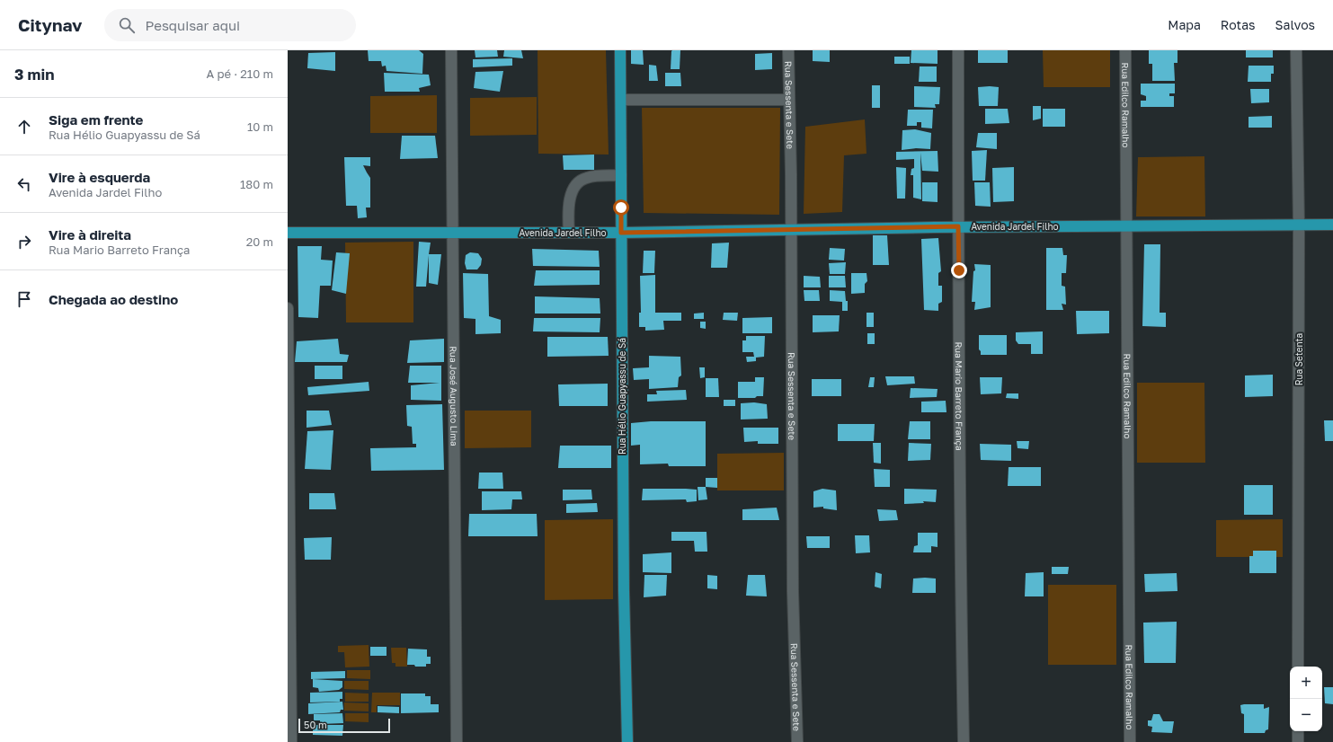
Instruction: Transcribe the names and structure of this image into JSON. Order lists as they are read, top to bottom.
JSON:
{
  "streets": {
    "main road": ["Avenida Jardel Filho", "Rua Hélio Guapyassu de Sá"],
    "street": [
      "Rua Sessenta e Sete",
      "Rua Edilco Ramalho",
      "Rua Setenta",
      "Rua José Augusto Lima",
      "Rua Mario Barreto França"
    ]
  },
  "crossings": [
    ["Rua Sessenta e Sete", "Avenida Jardel Filho"],
    ["Rua Edilco Ramalho", "Avenida Jardel Filho"],
    ["Avenida Jardel Filho", "Rua Setenta"],
    ["Avenida Jardel Filho", "Rua José Augusto Lima"],
    ["Avenida Jardel Filho", "Rua Hélio Guapyassu de Sá"],
    ["Avenida Jardel Filho", "Rua Mario Barreto França"]
  ],
  "scale_bar": "50 m",
  "page": {
    "header": "Citynav",
    "search": "Pesquisar aqui",
    "nav": ["Mapa", "Rotas", "Salvos"],
    "heading": ["3 min", "A pé · 210 m"],
    "list": [
      ["Siga em frente", "Rua Hélio Guapyassu de Sá", "10 m"],
      ["Vire à esquerda", "Avenida Jardel Filho", "180 m"],
      ["Vire à direita", "Rua Mario Barreto França", "20 m"],
      "Chegada ao destino"
    ],
    "map_buttons": ["+", "−"],
    "scale": "50 m"
  }
}
